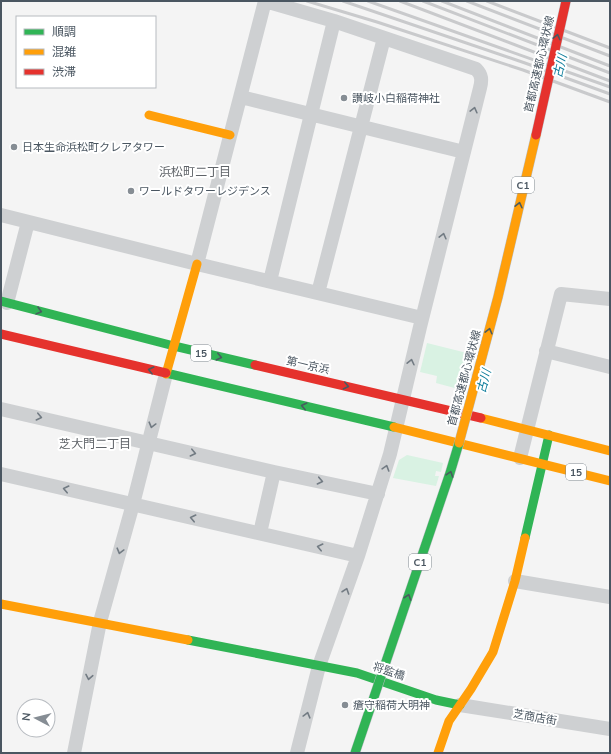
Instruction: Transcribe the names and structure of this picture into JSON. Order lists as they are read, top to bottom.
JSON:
{
  "streets": {
    "main road": [
      "首都高速都心環状線",
      "C1",
      "15",
      "第一京浜",
      "将監橋"
    ],
    "street": ["芝商店街"]
  },
  "crossings": [
    ["首都高速都心環状線", "C1"],
    ["将監橋", "芝商店街"]
  ],
  "one_way": ["首都高速都心環状線"],
  "districts": ["浜松町二丁目", "芝大門二丁目"],
  "water": ["古川"],
  "places": [
    "讃岐小白稲荷神社",
    "日本生命浜松町クレアタワー",
    "ワールドタワーレジデンス",
    "瘡守稲荷大明神"
  ],
  "legend": ["順調", "混雑", "渋滞"],
  "north": "left"
}
